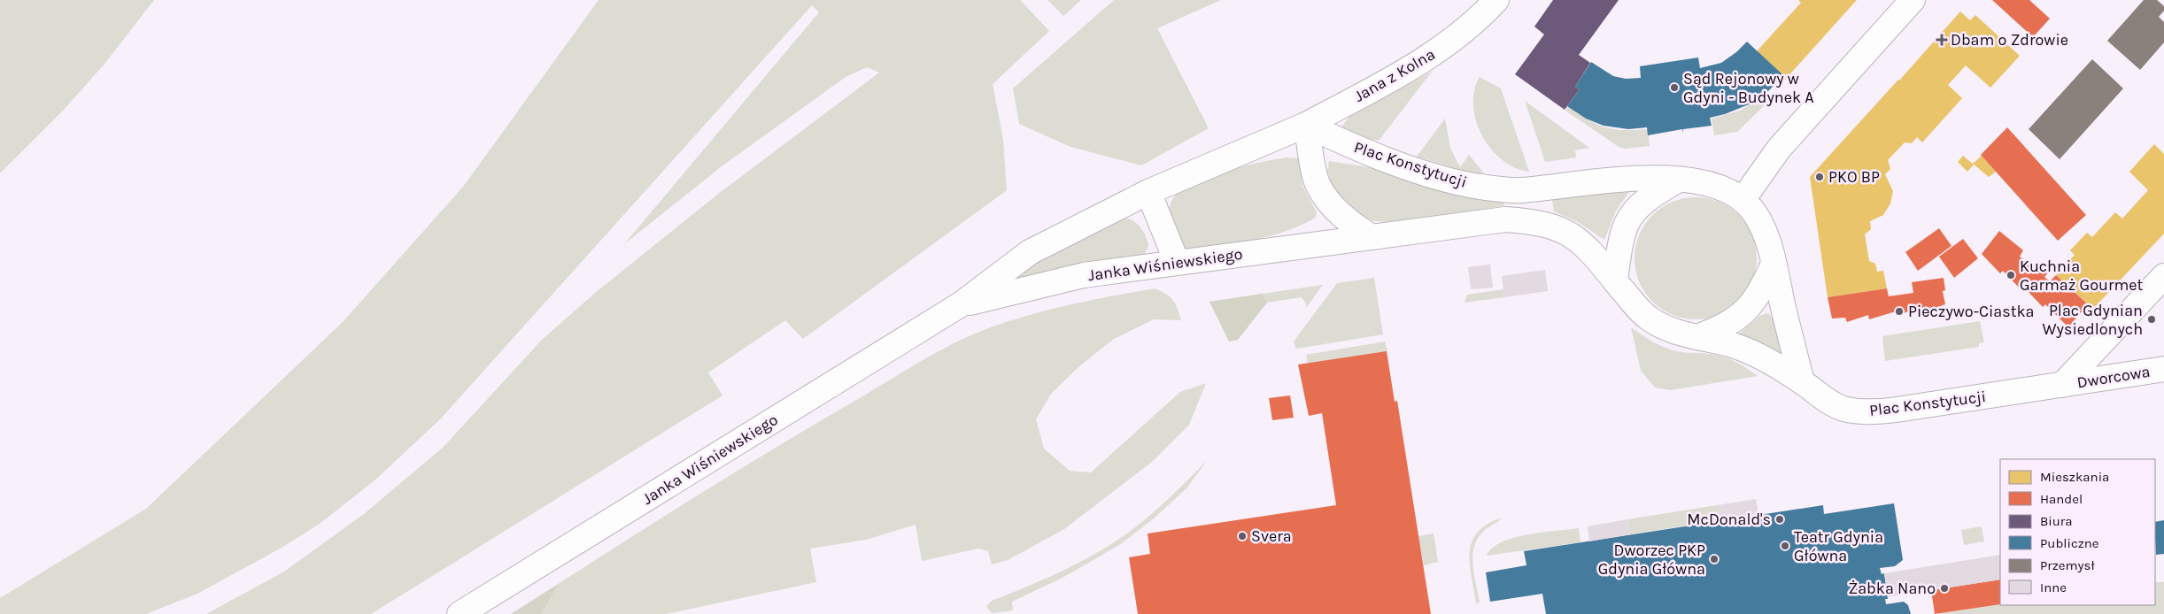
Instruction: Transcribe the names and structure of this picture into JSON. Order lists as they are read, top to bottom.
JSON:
{
  "streets": {
    "main road": [
      "Jana z Kolna",
      "Plac Konstytucji",
      "Janka Wiśniewskiego",
      "Dworcowa"
    ]
  },
  "crossings": [
    ["Jana z Kolna", "Plac Konstytucji"],
    ["Jana z Kolna", "Janka Wiśniewskiego"],
    ["Plac Konstytucji", "Janka Wiśniewskiego"],
    ["Plac Konstytucji", "Dworcowa"]
  ],
  "places": {
    "health": ["Dbam o Zdrowie"],
    "other": [
      "Sąd Rejonowy w Gdyni - Budynek A",
      "PKO BP",
      "Kuchnia Garmaż Gourmet",
      "Pieczywo-Ciastka",
      "Plac Gdynian Wysiedlonych",
      "McDonald's",
      "Svera",
      "Teatr Gdynia Główna",
      "Dworzec PKP Gdynia Główna",
      "Żabka Nano"
    ]
  },
  "legend": [
    "Mieszkania",
    "Handel",
    "Biura",
    "Publiczne",
    "Przemysł",
    "Inne"
  ]
}
